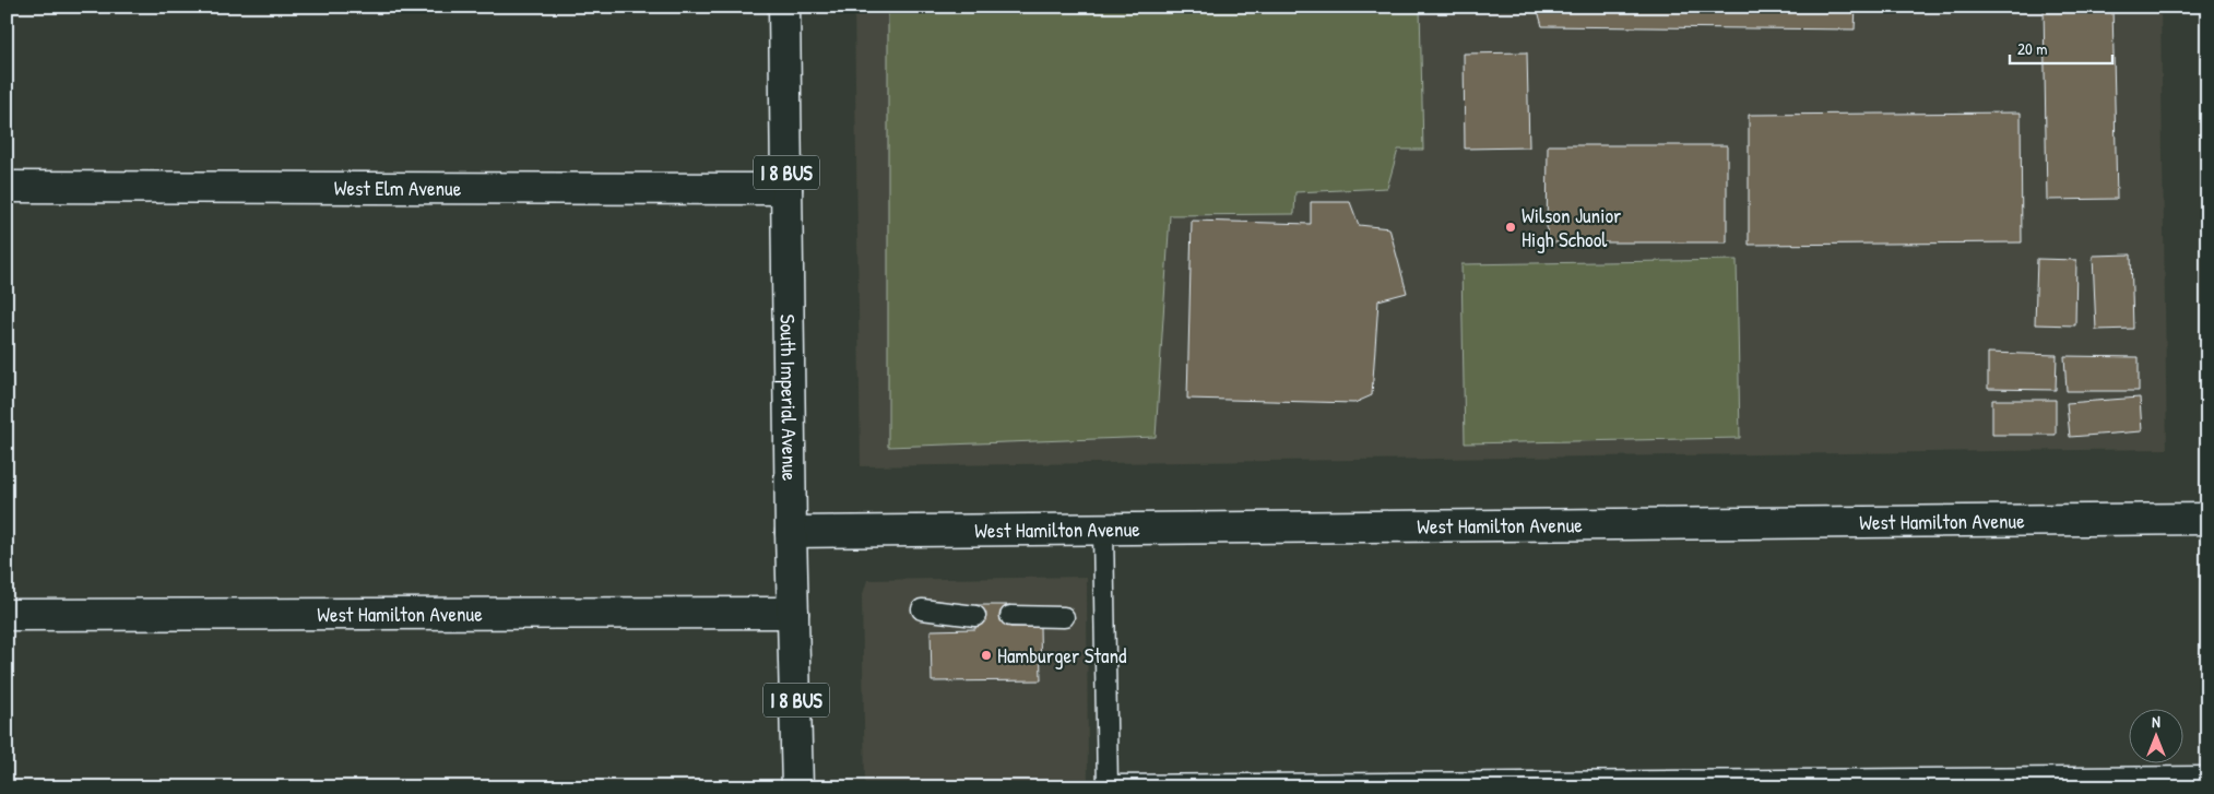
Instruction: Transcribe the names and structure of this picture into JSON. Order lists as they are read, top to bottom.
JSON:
{
  "streets": {
    "main road": [
      "I 8 BUS",
      "West Elm Avenue",
      "South Imperial Avenue",
      "West Hamilton Avenue"
    ]
  },
  "crossings": [
    ["West Elm Avenue", "South Imperial Avenue"],
    ["South Imperial Avenue", "West Hamilton Avenue"]
  ],
  "places": ["Wilson Junior High School", "Hamburger Stand"],
  "scale_bar": "20 m",
  "north": "top"
}
